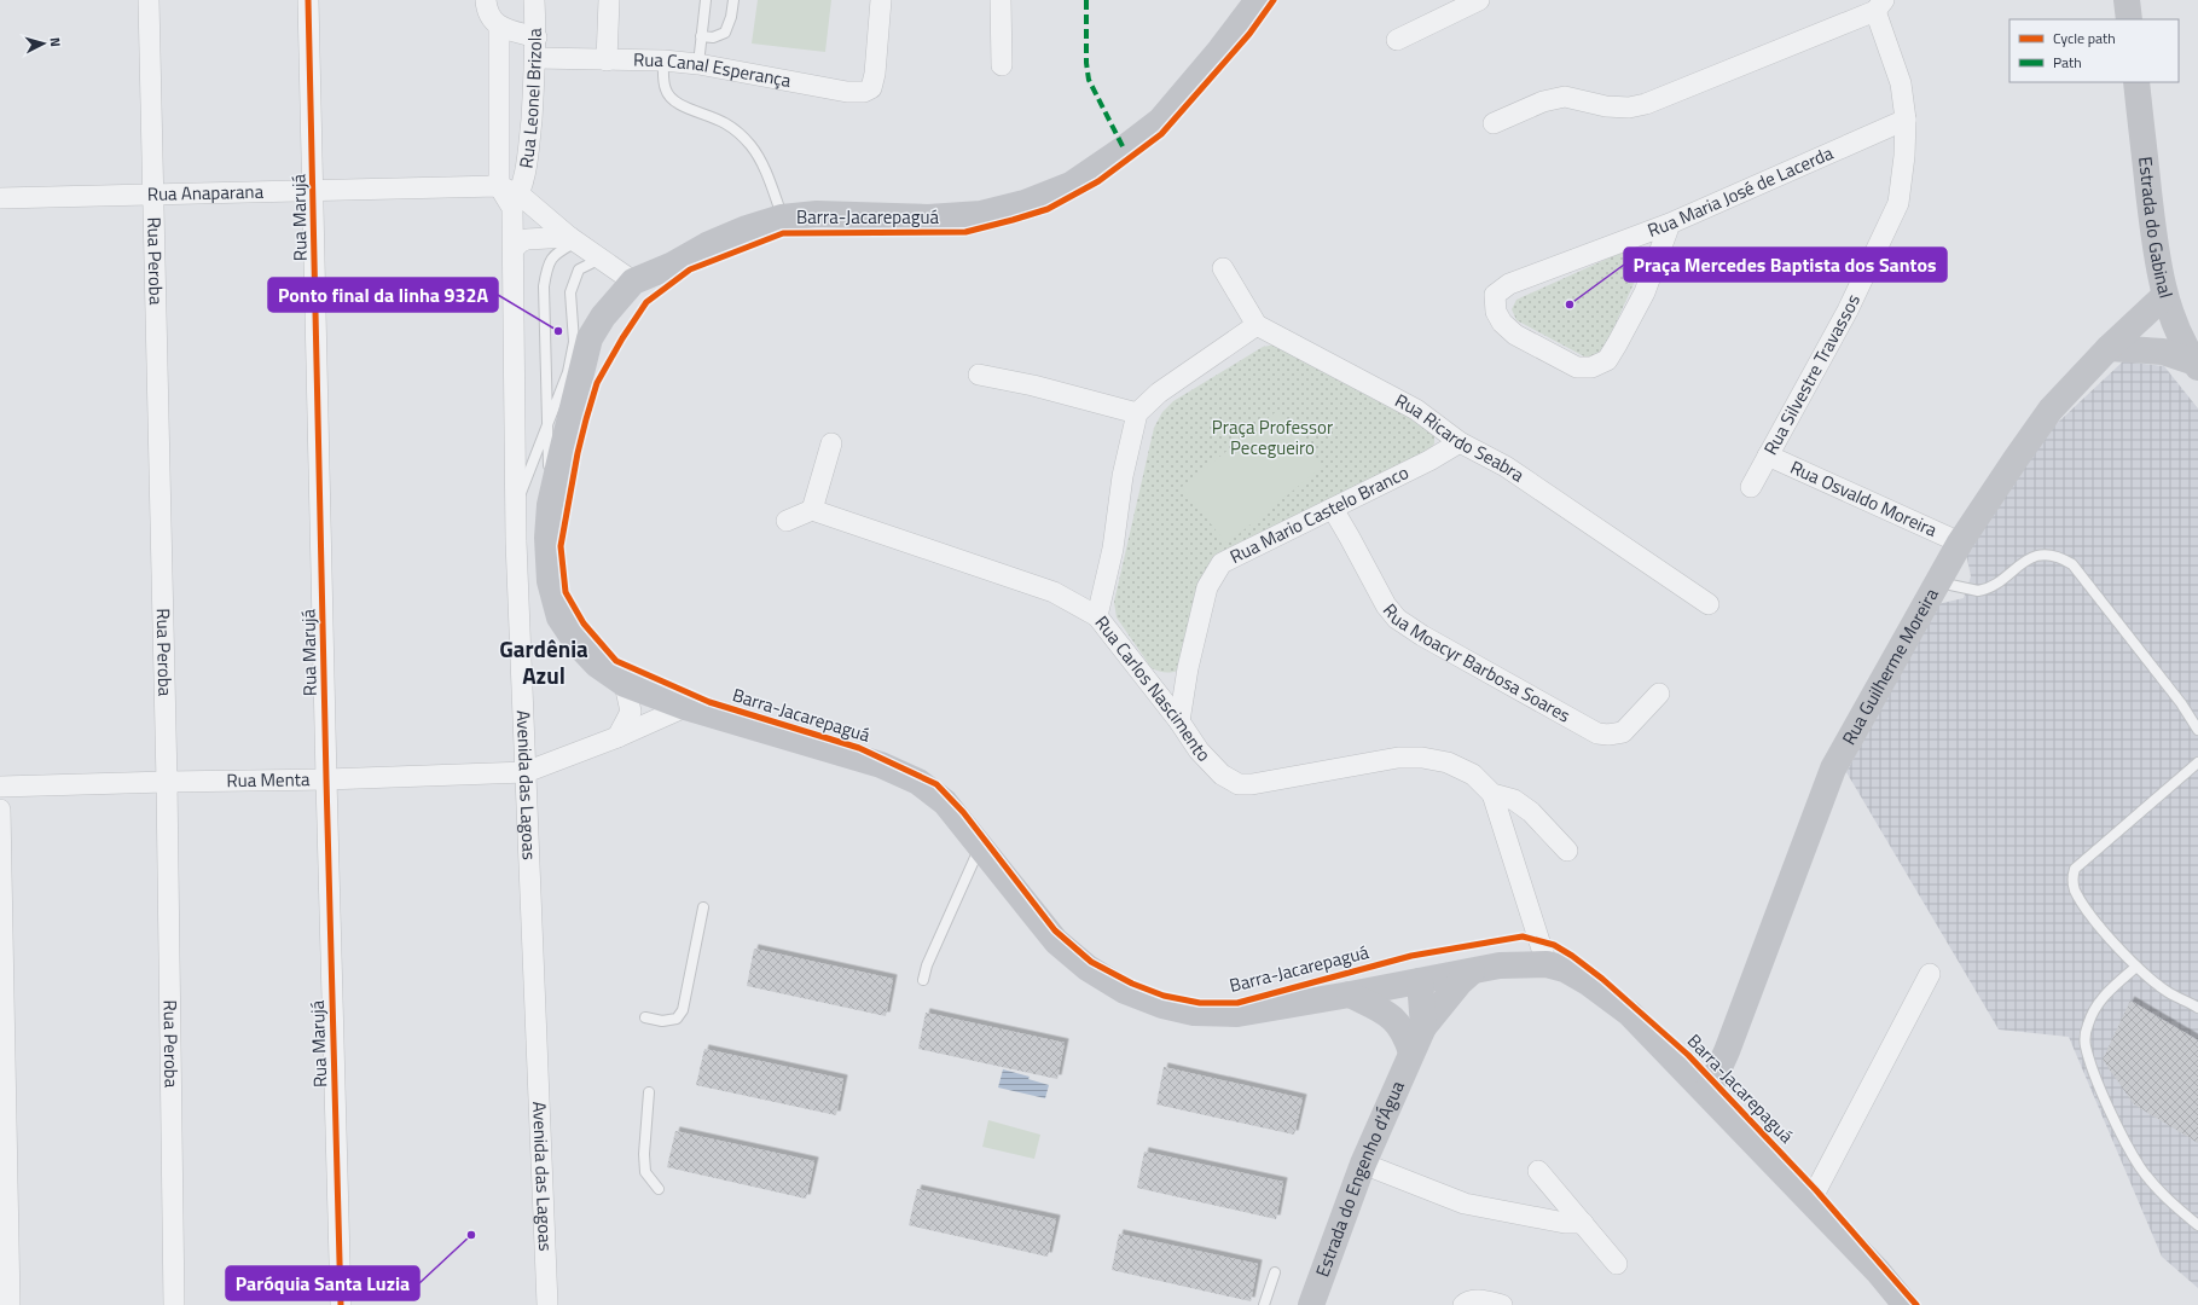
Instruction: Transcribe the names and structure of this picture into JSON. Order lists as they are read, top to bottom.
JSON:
{
  "streets": {
    "main road": ["Estrada do Gabinal", "Rua Guilherme Moreira", "Estrada do Engenho d'Água"],
    "street": [
      "Rua Canal Esperança",
      "Rua Leonel Brizola",
      "Rua Maria José de Lacerda",
      "Rua Anaparana",
      "Rua Marujá",
      "Rua Peroba",
      "Rua Silvestre Travassos",
      "Rua Ricardo Seabra",
      "Rua Osvaldo Moreira",
      "Rua Mario Castelo Branco",
      "Rua Moacyr Barbosa Soares",
      "Rua Carlos Nascimento",
      "Rua Menta",
      "Avenida das Lagoas"
    ],
    "cycle path": ["Barra-Jacarepaguá"]
  },
  "crossings": [
    ["Rua Canal Esperança", "Rua Leonel Brizola"],
    ["Rua Leonel Brizola", "Avenida das Lagoas"],
    ["Rua Maria José de Lacerda", "Rua Silvestre Travassos"],
    ["Rua Anaparana", "Rua Marujá"],
    ["Rua Anaparana", "Rua Peroba"],
    ["Rua Marujá", "Rua Menta"],
    ["Estrada do Gabinal", "Rua Guilherme Moreira"],
    ["Rua Peroba", "Rua Menta"],
    ["Rua Silvestre Travassos", "Rua Osvaldo Moreira"],
    ["Rua Ricardo Seabra", "Rua Mario Castelo Branco"],
    ["Rua Osvaldo Moreira", "Rua Guilherme Moreira"],
    ["Rua Mario Castelo Branco", "Rua Moacyr Barbosa Soares"],
    ["Rua Mario Castelo Branco", "Rua Carlos Nascimento"],
    ["Rua Menta", "Avenida das Lagoas"]
  ],
  "districts": ["Gardênia Azul"],
  "parks": ["Praça Professor Pecegueiro"],
  "places": ["Praça Mercedes Baptista dos Santos", "Ponto final da linha 932A", "Paróquia Santa Luzia"],
  "legend": ["Cycle path", "Path"],
  "north": "right"
}
